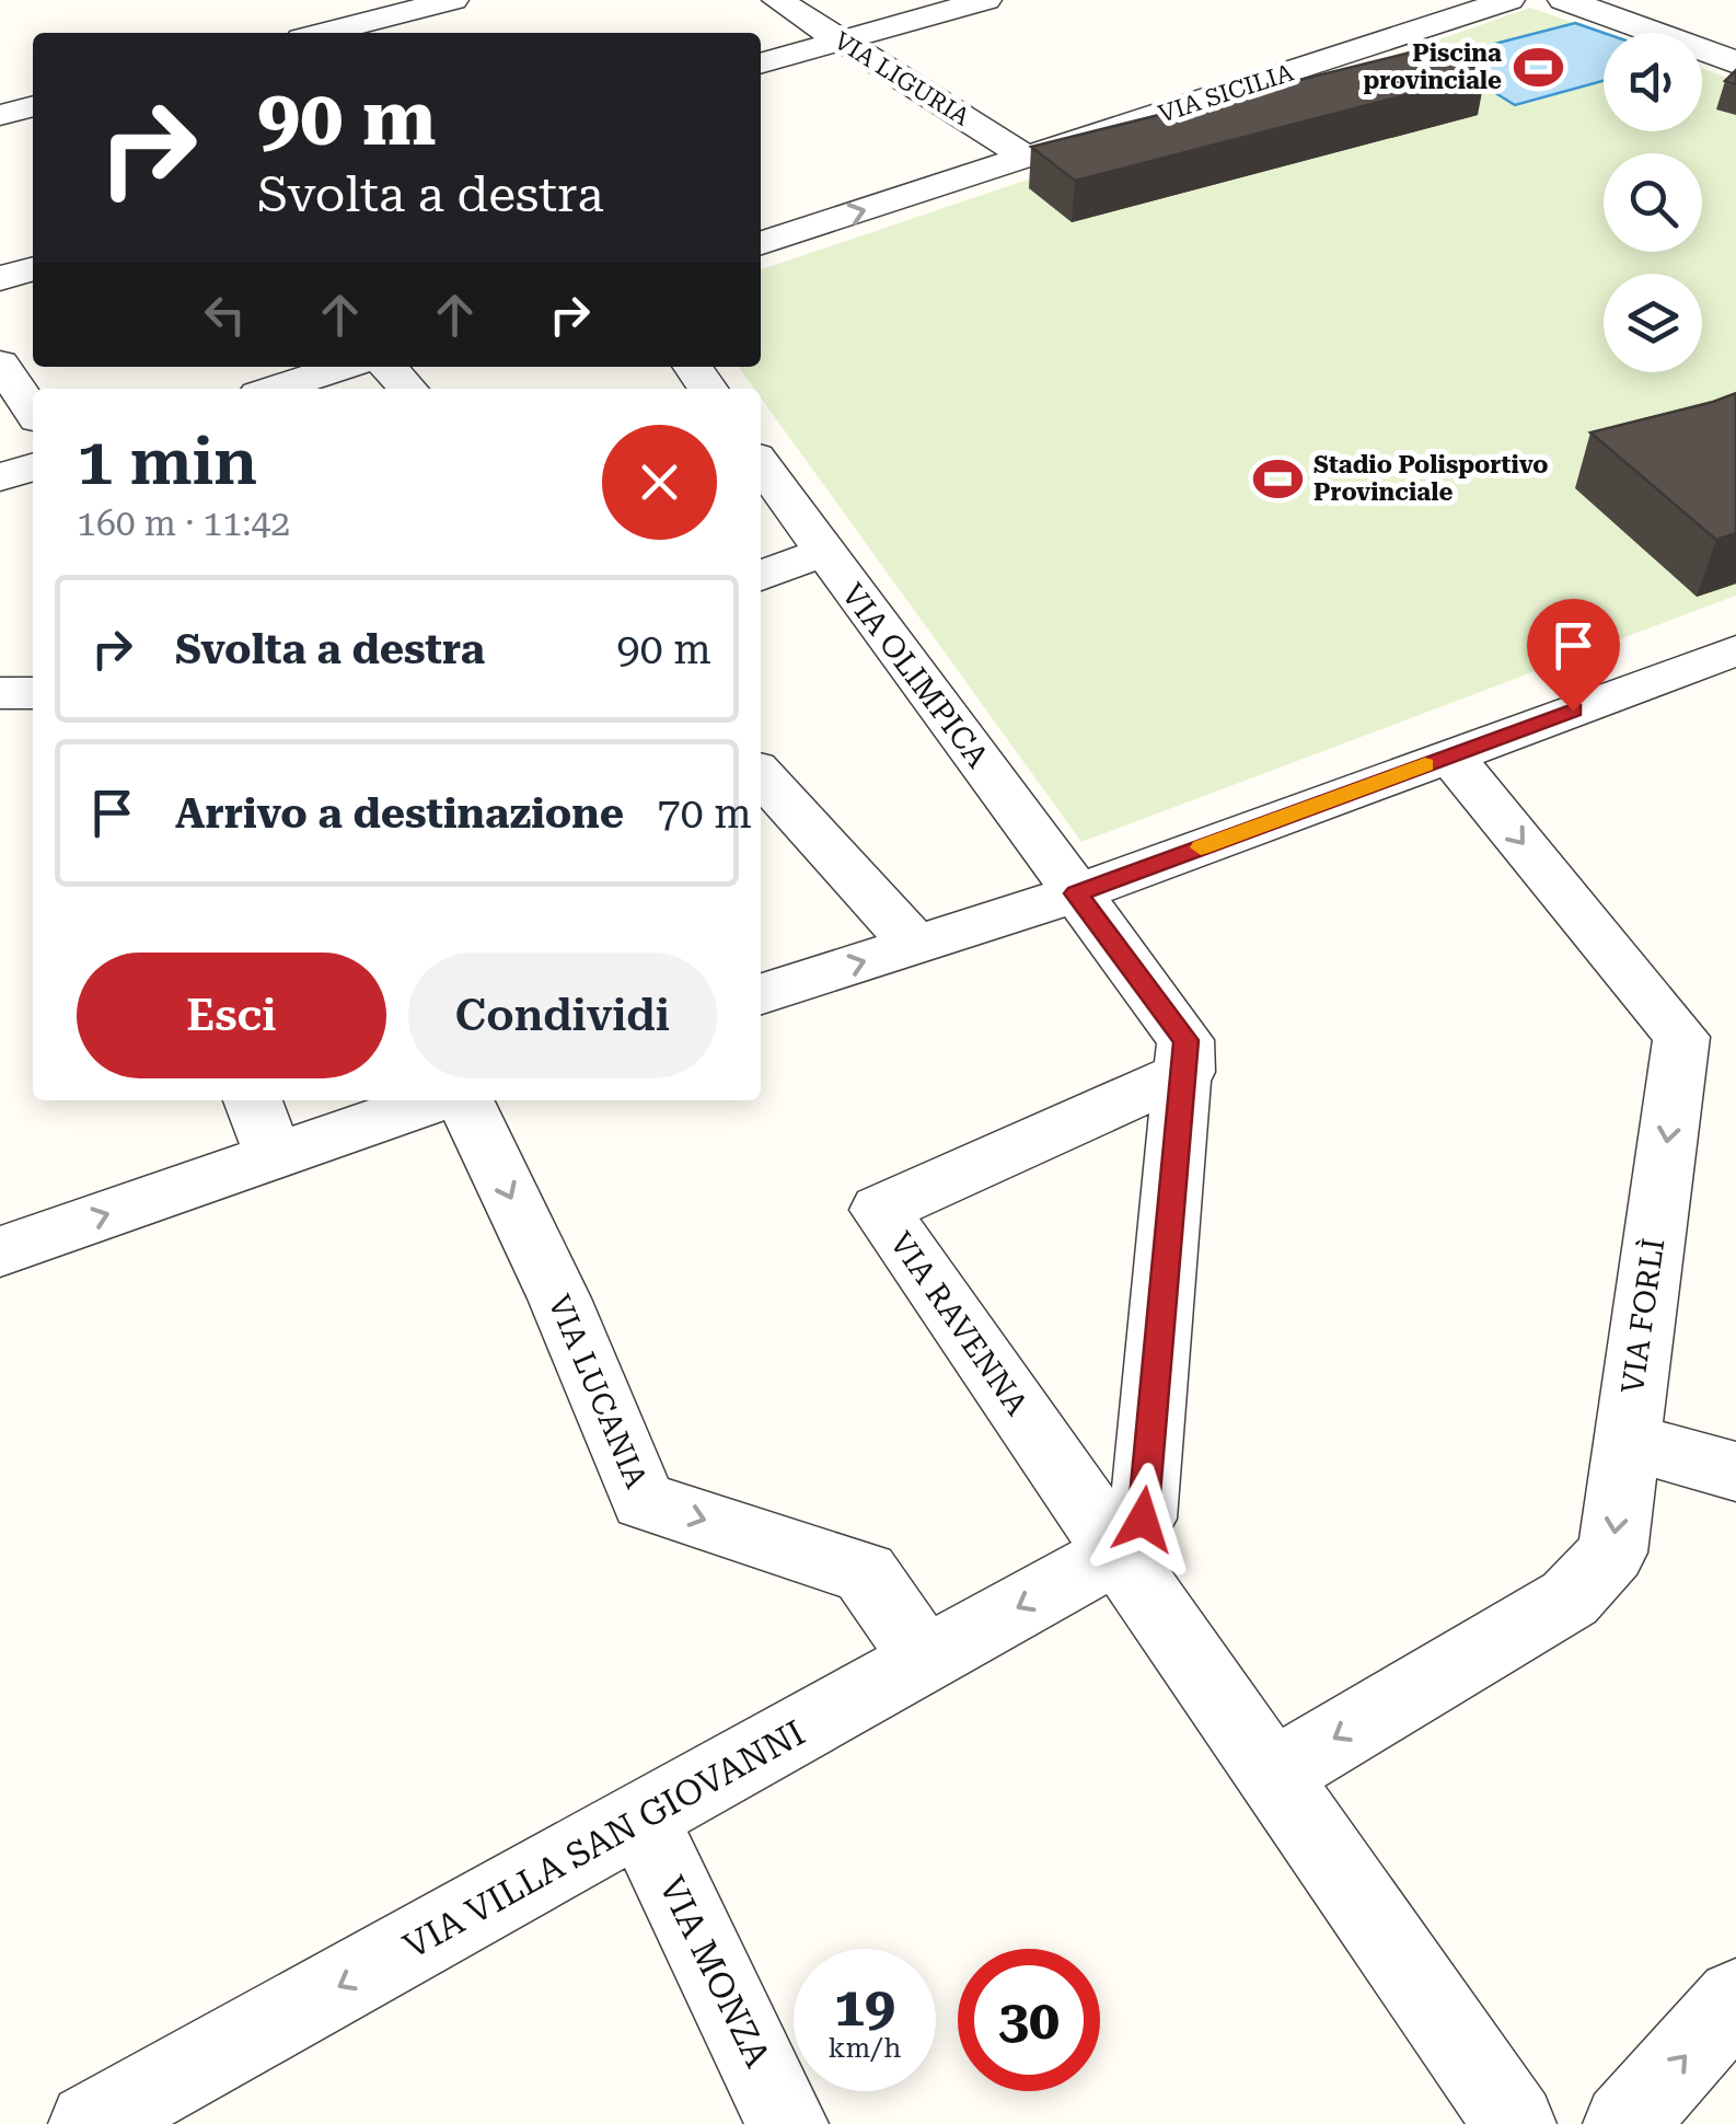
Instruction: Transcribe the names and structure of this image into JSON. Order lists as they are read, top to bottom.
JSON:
{
  "streets": {
    "street": [
      "VIA LIGURIA",
      "VIA SICILIA",
      "VIA OLIMPICA",
      "VIA FORLÌ",
      "VIA RAVENNA",
      "VIA LUCANIA",
      "VIA VILLA SAN GIOVANNI",
      "VIA MONZA"
    ]
  },
  "crossings": [
    ["VIA LIGURIA", "VIA SICILIA"],
    ["VIA FORLÌ", "VIA RAVENNA"],
    ["VIA RAVENNA", "VIA VILLA SAN GIOVANNI"],
    ["VIA LUCANIA", "VIA VILLA SAN GIOVANNI"],
    ["VIA VILLA SAN GIOVANNI", "VIA MONZA"]
  ],
  "one_way": ["VIA LUCANIA", "VIA VILLA SAN GIOVANNI"],
  "places": {
    "sports": ["Piscina provinciale", "Stadio Polisportivo Provinciale"]
  },
  "page": {
    "turn": ["90 m", "Svolta a destra"],
    "heading": ["1 min", "160 m · 11:42"],
    "list": [
      {
        "name": "Svolta a destra",
        "value": "90 m"
      },
      {
        "name": "Arrivo a destinazione",
        "value": "70 m"
      }
    ],
    "buttons": ["Esci", "Condividi"],
    "speed": "19 km/h",
    "limit": "30"
  }
}
